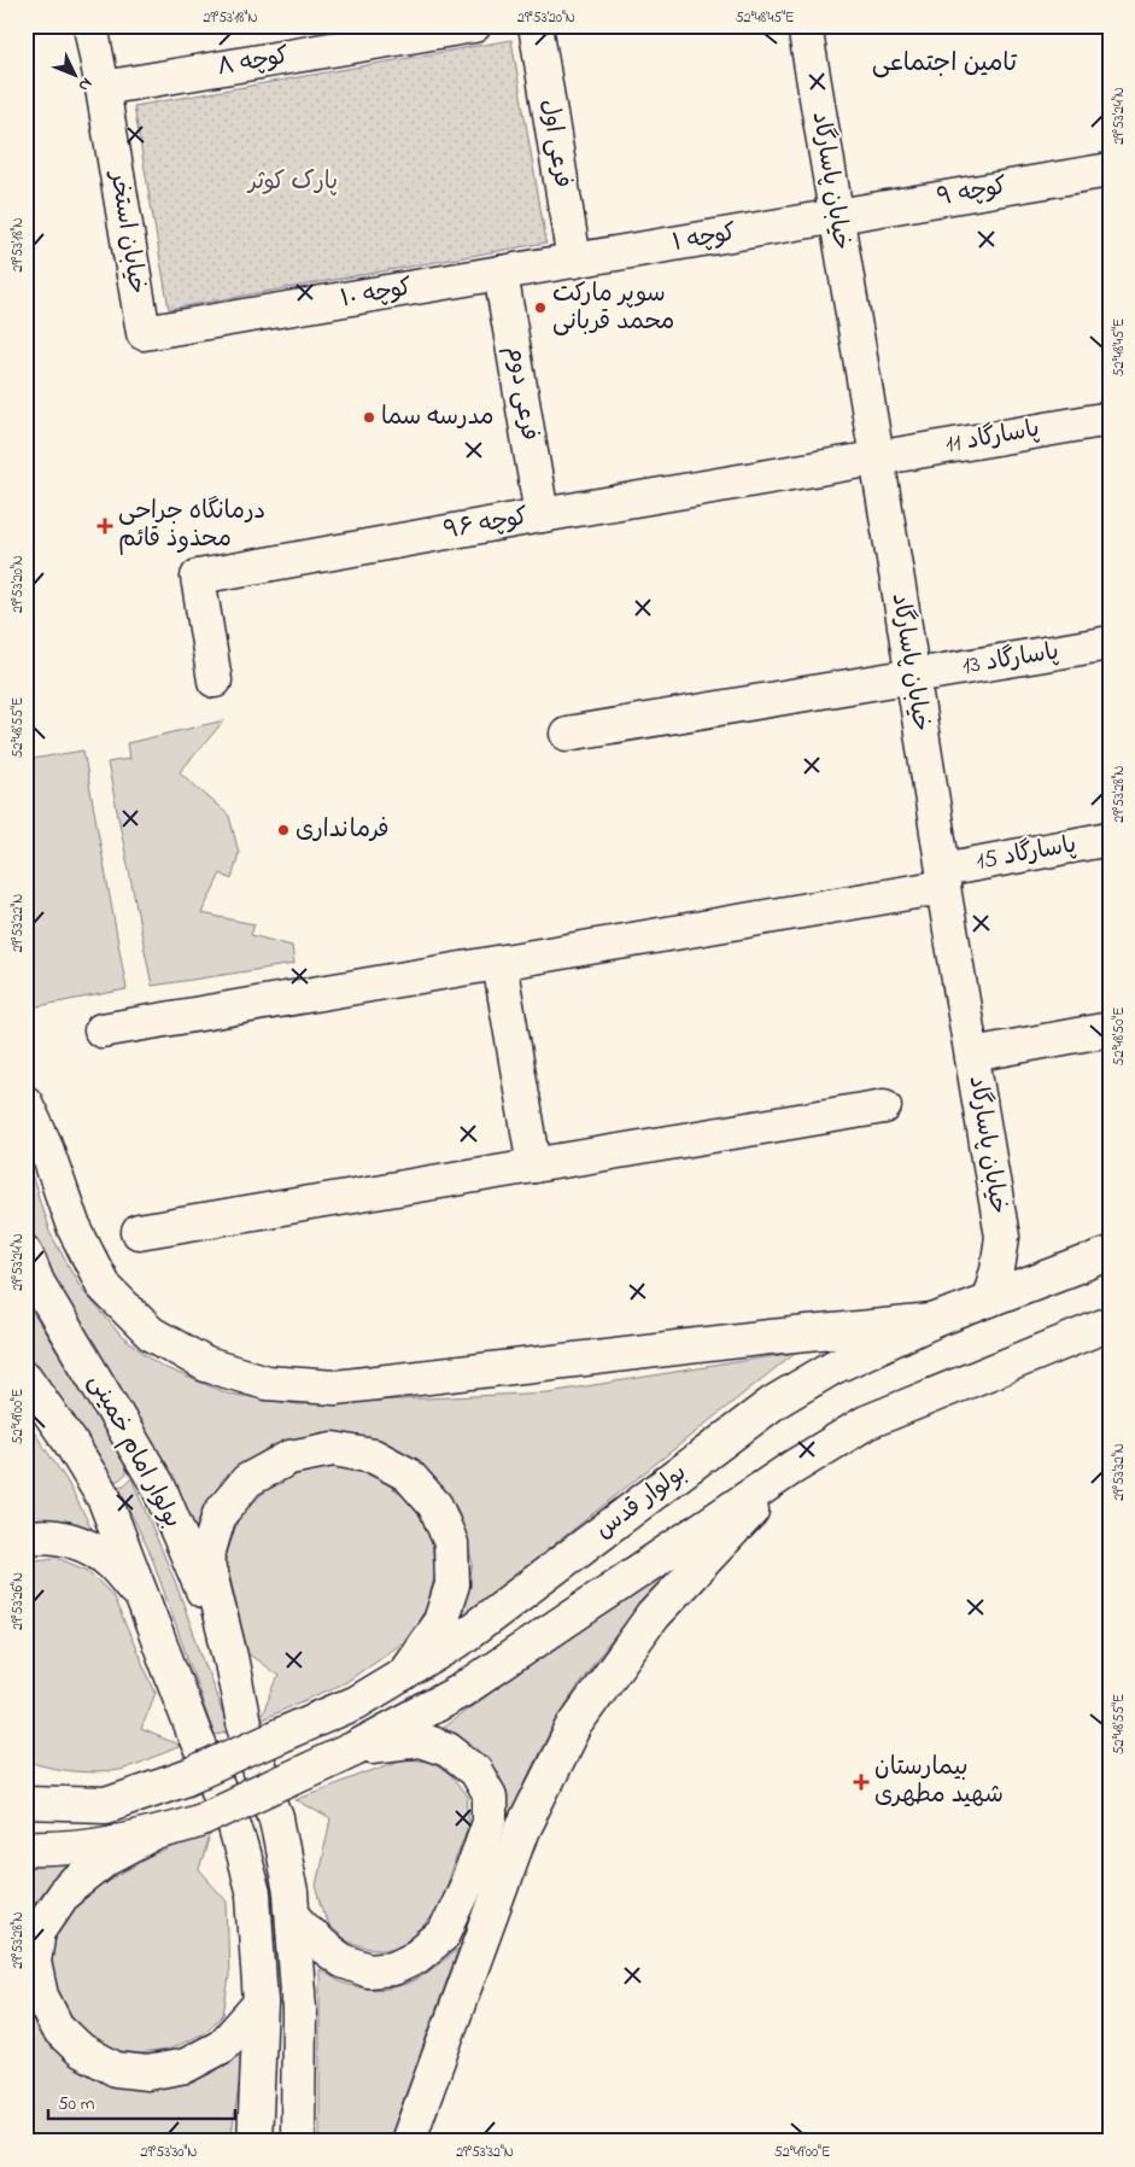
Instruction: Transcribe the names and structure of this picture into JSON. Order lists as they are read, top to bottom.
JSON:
{
  "streets": {
    "main road": [
      "کوچه ۸",
      "فرعی اول",
      "خیابان پاسارگاد",
      "کوچه ۹",
      "خیابان استخر",
      "کوچه ۱",
      "کوچه ۱۰",
      "فرعی دوم",
      "پاسارگاد 11",
      "کوچه ۹۶",
      "پاسارگاد 13",
      "پاسارگاد 15",
      "بولوار امام خمینی",
      "بولوار قدس"
    ]
  },
  "crossings": [
    ["کوچه ۸", "خیابان استخر"],
    ["فرعی اول", "کوچه ۱"],
    ["فرعی اول", "کوچه ۱۰"],
    ["خیابان پاسارگاد", "کوچه ۹"],
    ["خیابان پاسارگاد", "کوچه ۱"],
    ["خیابان پاسارگاد", "پاسارگاد 11"],
    ["خیابان پاسارگاد", "کوچه ۹۶"],
    ["خیابان پاسارگاد", "پاسارگاد 13"],
    ["خیابان پاسارگاد", "پاسارگاد 15"],
    ["خیابان پاسارگاد", "بولوار قدس"],
    ["کوچه ۹", "کوچه ۱"],
    ["خیابان استخر", "کوچه ۱۰"],
    ["کوچه ۱", "کوچه ۱۰"],
    ["کوچه ۱۰", "فرعی دوم"],
    ["فرعی دوم", "کوچه ۹۶"],
    ["پاسارگاد 11", "کوچه ۹۶"]
  ],
  "districts": ["تامین اجتماعی"],
  "parks": ["پارک کوثر"],
  "places": {
    "other": ["سوپر مارکت محمد قربانی", "مدرسه سما", "فرمانداری"],
    "health": ["درمانگاه جراحی محذوذ قائم", "بیمارستان شهید مطهری"]
  },
  "scale_bar": "50 m",
  "north": "bottom right",
  "coordinates": [
    "29°53'18\"N",
    "29°53'20\"N",
    "52°48'45\"E",
    "29°53'24\"N",
    "52°48'55\"E",
    "29°53'28\"N",
    "29°53'22\"N",
    "52°48'50\"E",
    "52°49'00\"E",
    "29°53'32\"N",
    "29°53'26\"N",
    "29°53'30\"N"
  ]
}
